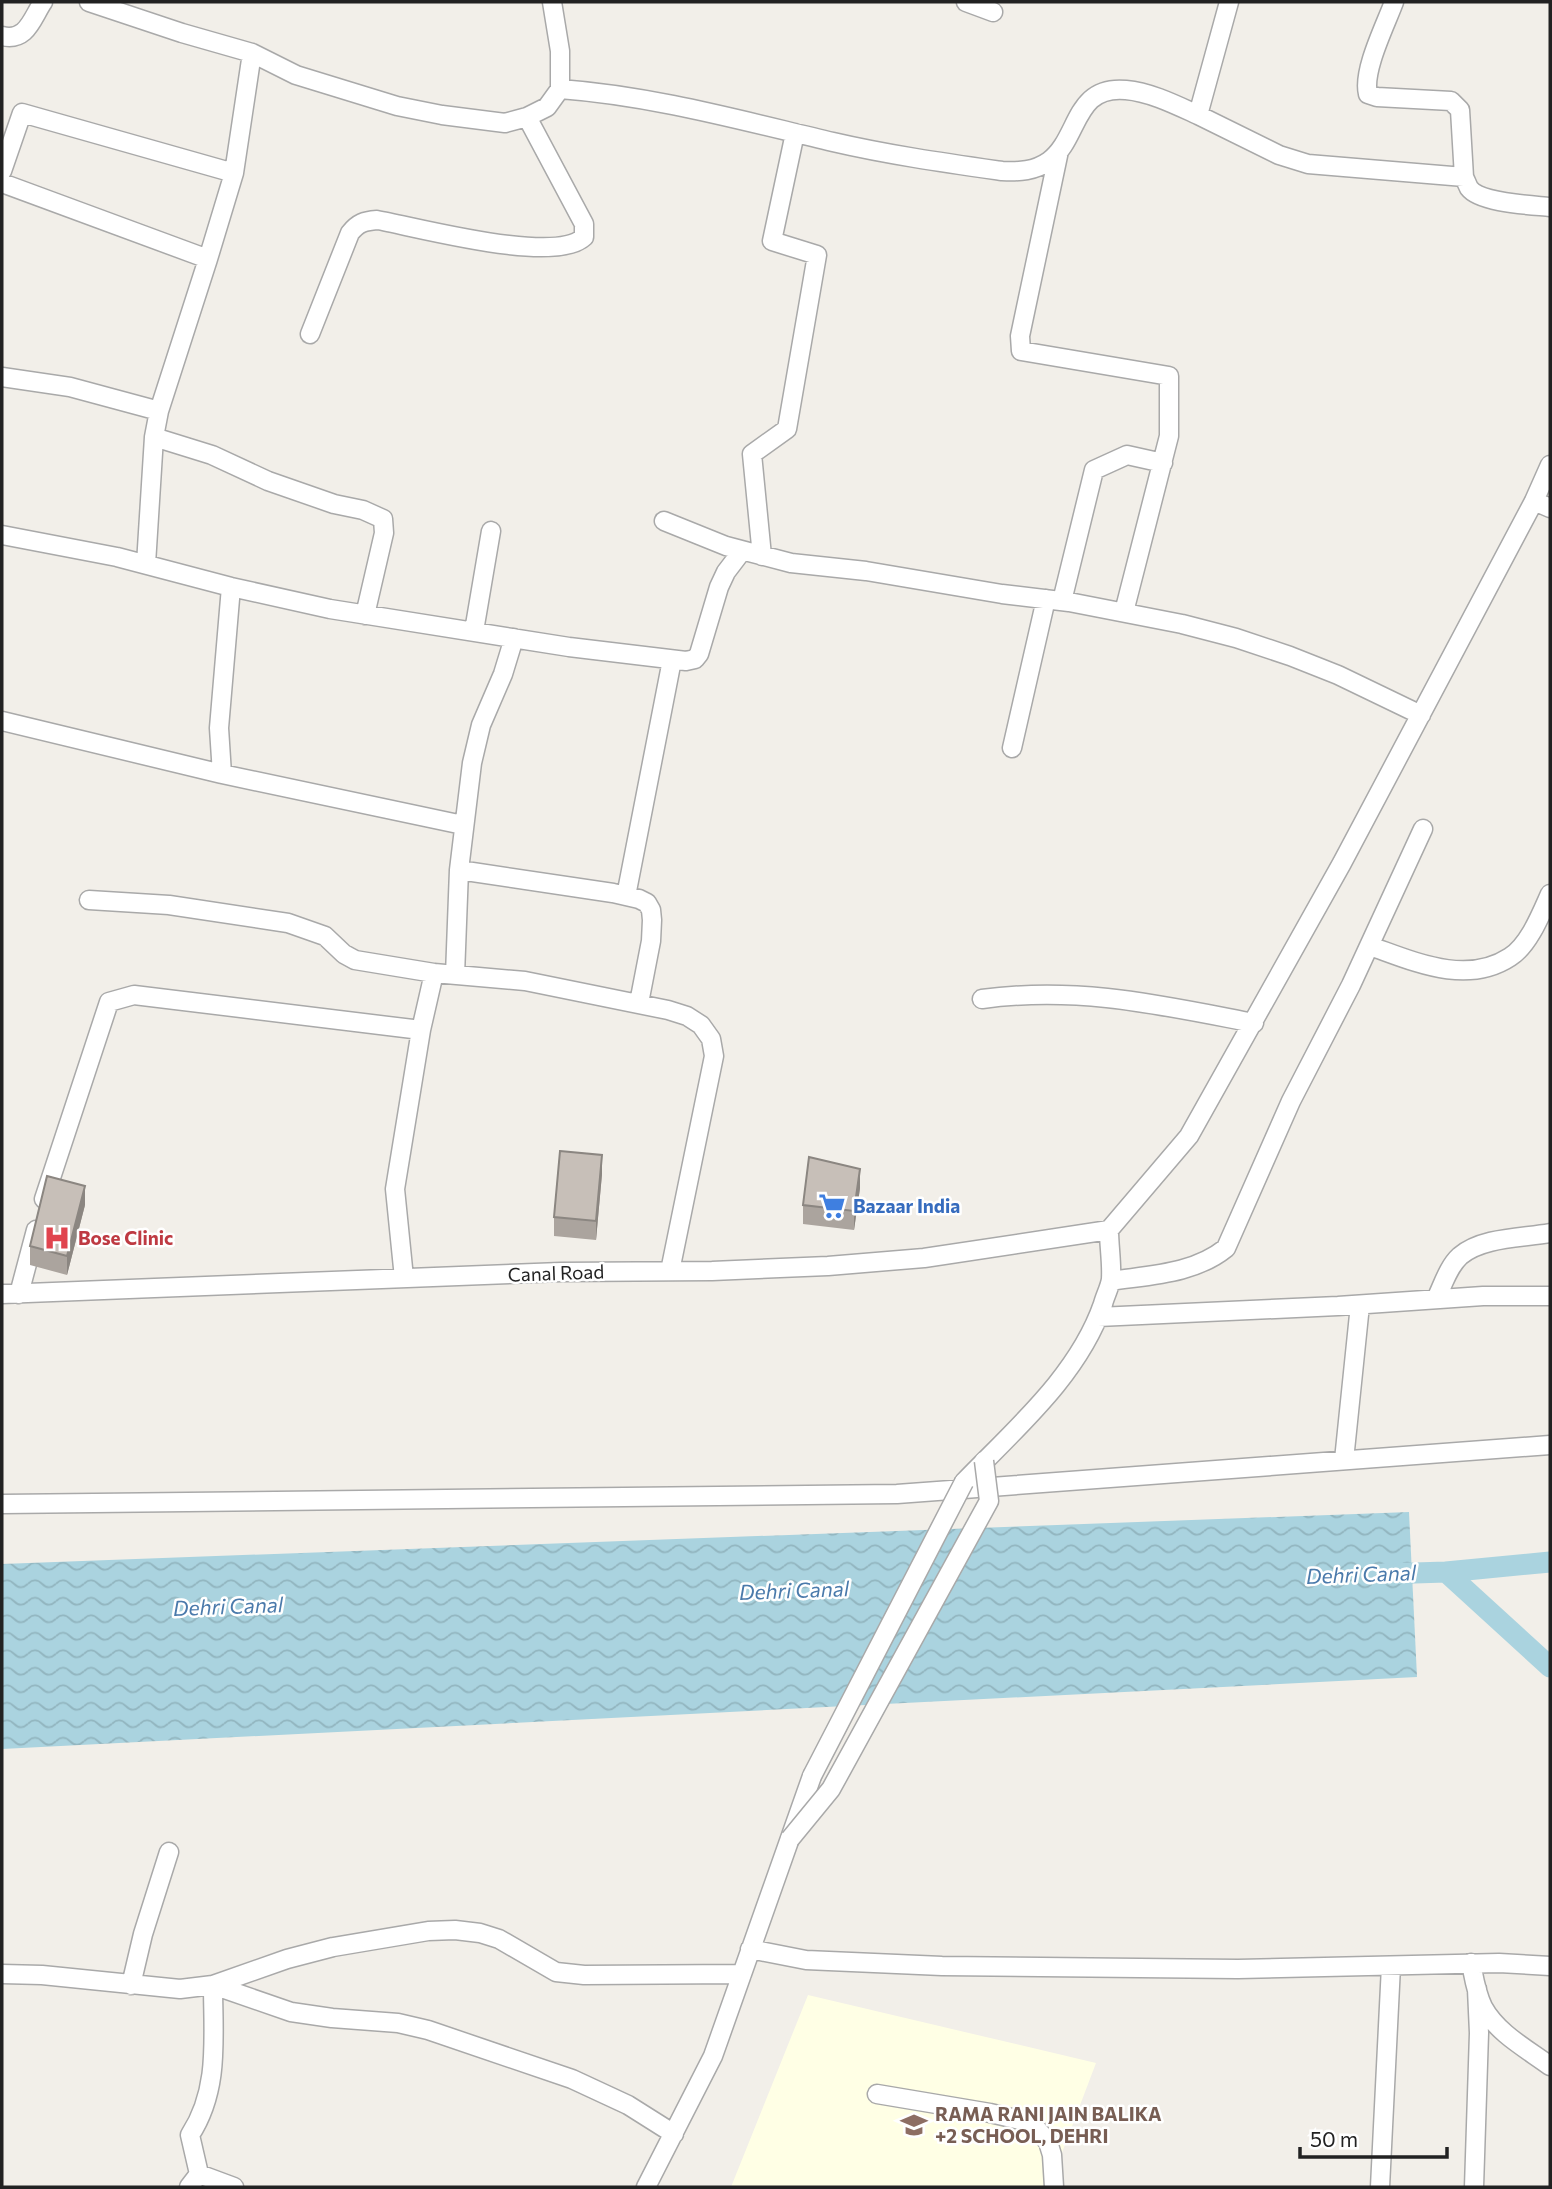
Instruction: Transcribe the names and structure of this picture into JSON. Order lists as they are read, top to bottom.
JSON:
{
  "streets": {
    "street": ["Canal Road"]
  },
  "water": ["Dehri Canal"],
  "places": {
    "supermarket": ["Bazaar India"],
    "hospital": ["Bose Clinic"],
    "school or university": ["RAMA RANI JAIN BALIKA +2 SCHOOL, DEHRI"]
  },
  "scale_bar": "50 m"
}
